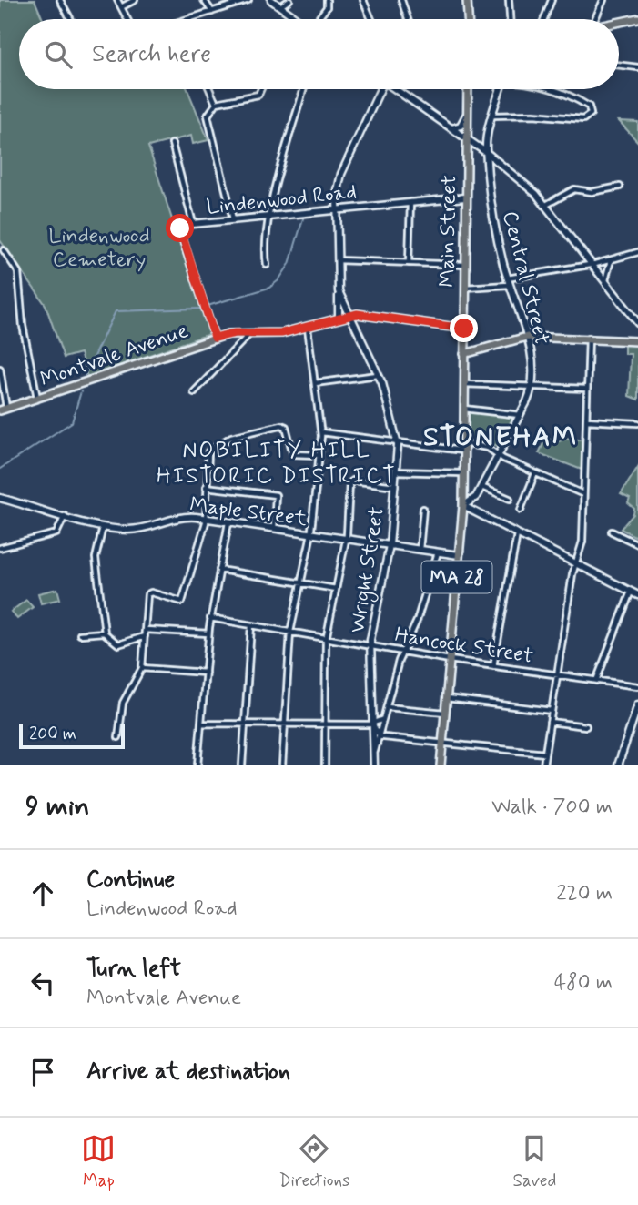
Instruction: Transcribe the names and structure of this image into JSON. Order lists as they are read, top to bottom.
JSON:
{
  "streets": {
    "main road": ["Main Street", "Montvale Avenue", "MA 28"],
    "street": [
      "Lindenwood Road",
      "Central Street",
      "Maple Street",
      "Wright Street",
      "Hancock Street"
    ]
  },
  "crossings": [
    ["Lindenwood Road", "Main Street"],
    ["Lindenwood Road", "Montvale Avenue"],
    ["Main Street", "Central Street"],
    ["Main Street", "Montvale Avenue"],
    ["Main Street", "Maple Street"],
    ["Main Street", "Hancock Street"],
    ["Montvale Avenue", "Wright Street"],
    ["Maple Street", "Wright Street"],
    ["Wright Street", "Hancock Street"]
  ],
  "districts": ["STONEHAM", "NOBILITY HILL HISTORIC DISTRICT"],
  "parks": ["Lindenwood Cemetery"],
  "scale_bar": "200 m",
  "page": {
    "search": "Search here",
    "scale": "200 m",
    "heading": ["9 min", "Walk · 700 m"],
    "list": [
      ["Continue", "Lindenwood Road", "220 m"],
      ["Turn left", "Montvale Avenue", "480 m"],
      "Arrive at destination"
    ],
    "nav": ["Map", "Directions", "Saved"]
  }
}
